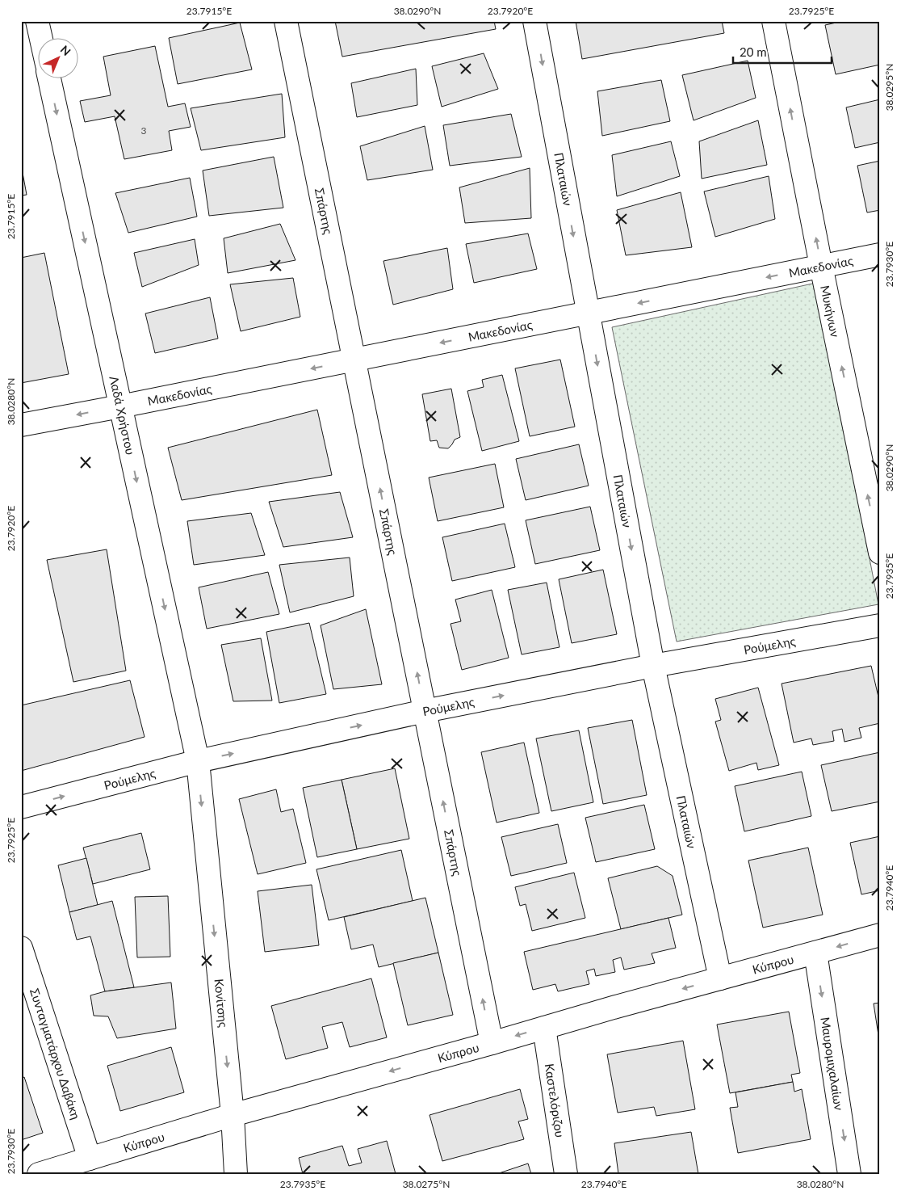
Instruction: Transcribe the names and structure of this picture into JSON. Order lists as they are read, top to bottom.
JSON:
{
  "streets": {
    "street": [
      "Πλαταιών",
      "Σπάρτης",
      "Μακεδονίας",
      "Μυκήνων",
      "Λαδά Χρήστου",
      "Ρούμελης",
      "Κύπρου",
      "Κονίτσης",
      "Συνταγματάρχου Δαβάκη",
      "Μαυρομιχαλαίων",
      "Καστελόριζου"
    ]
  },
  "crossings": [
    ["Πλαταιών", "Μακεδονίας"],
    ["Πλαταιών", "Ρούμελης"],
    ["Πλαταιών", "Κύπρου"],
    ["Σπάρτης", "Μακεδονίας"],
    ["Σπάρτης", "Ρούμελης"],
    ["Σπάρτης", "Κύπρου"],
    ["Μακεδονίας", "Μυκήνων"],
    ["Μακεδονίας", "Λαδά Χρήστου"],
    ["Λαδά Χρήστου", "Ρούμελης"],
    ["Λαδά Χρήστου", "Κονίτσης"],
    ["Ρούμελης", "Κονίτσης"],
    ["Κύπρου", "Κονίτσης"],
    ["Κύπρου", "Συνταγματάρχου Δαβάκη"],
    ["Κύπρου", "Μαυρομιχαλαίων"],
    ["Κύπρου", "Καστελόριζου"]
  ],
  "one_way": [
    "Πλαταιών",
    "Σπάρτης",
    "Μακεδονίας",
    "Μυκήνων",
    "Λαδά Χρήστου",
    "Ρούμελης",
    "Κύπρου",
    "Κονίτσης",
    "Μαυρομιχαλαίων"
  ],
  "house_numbers": ["3"],
  "scale_bar": "20 m",
  "north": "top right",
  "coordinates": [
    "23.7915°E",
    "38.0290°N",
    "23.7920°E",
    "23.7925°E",
    "38.0295°N",
    "23.7930°E",
    "38.0280°N",
    "23.7935°E",
    "23.7940°E",
    "38.0275°N"
  ]
}
